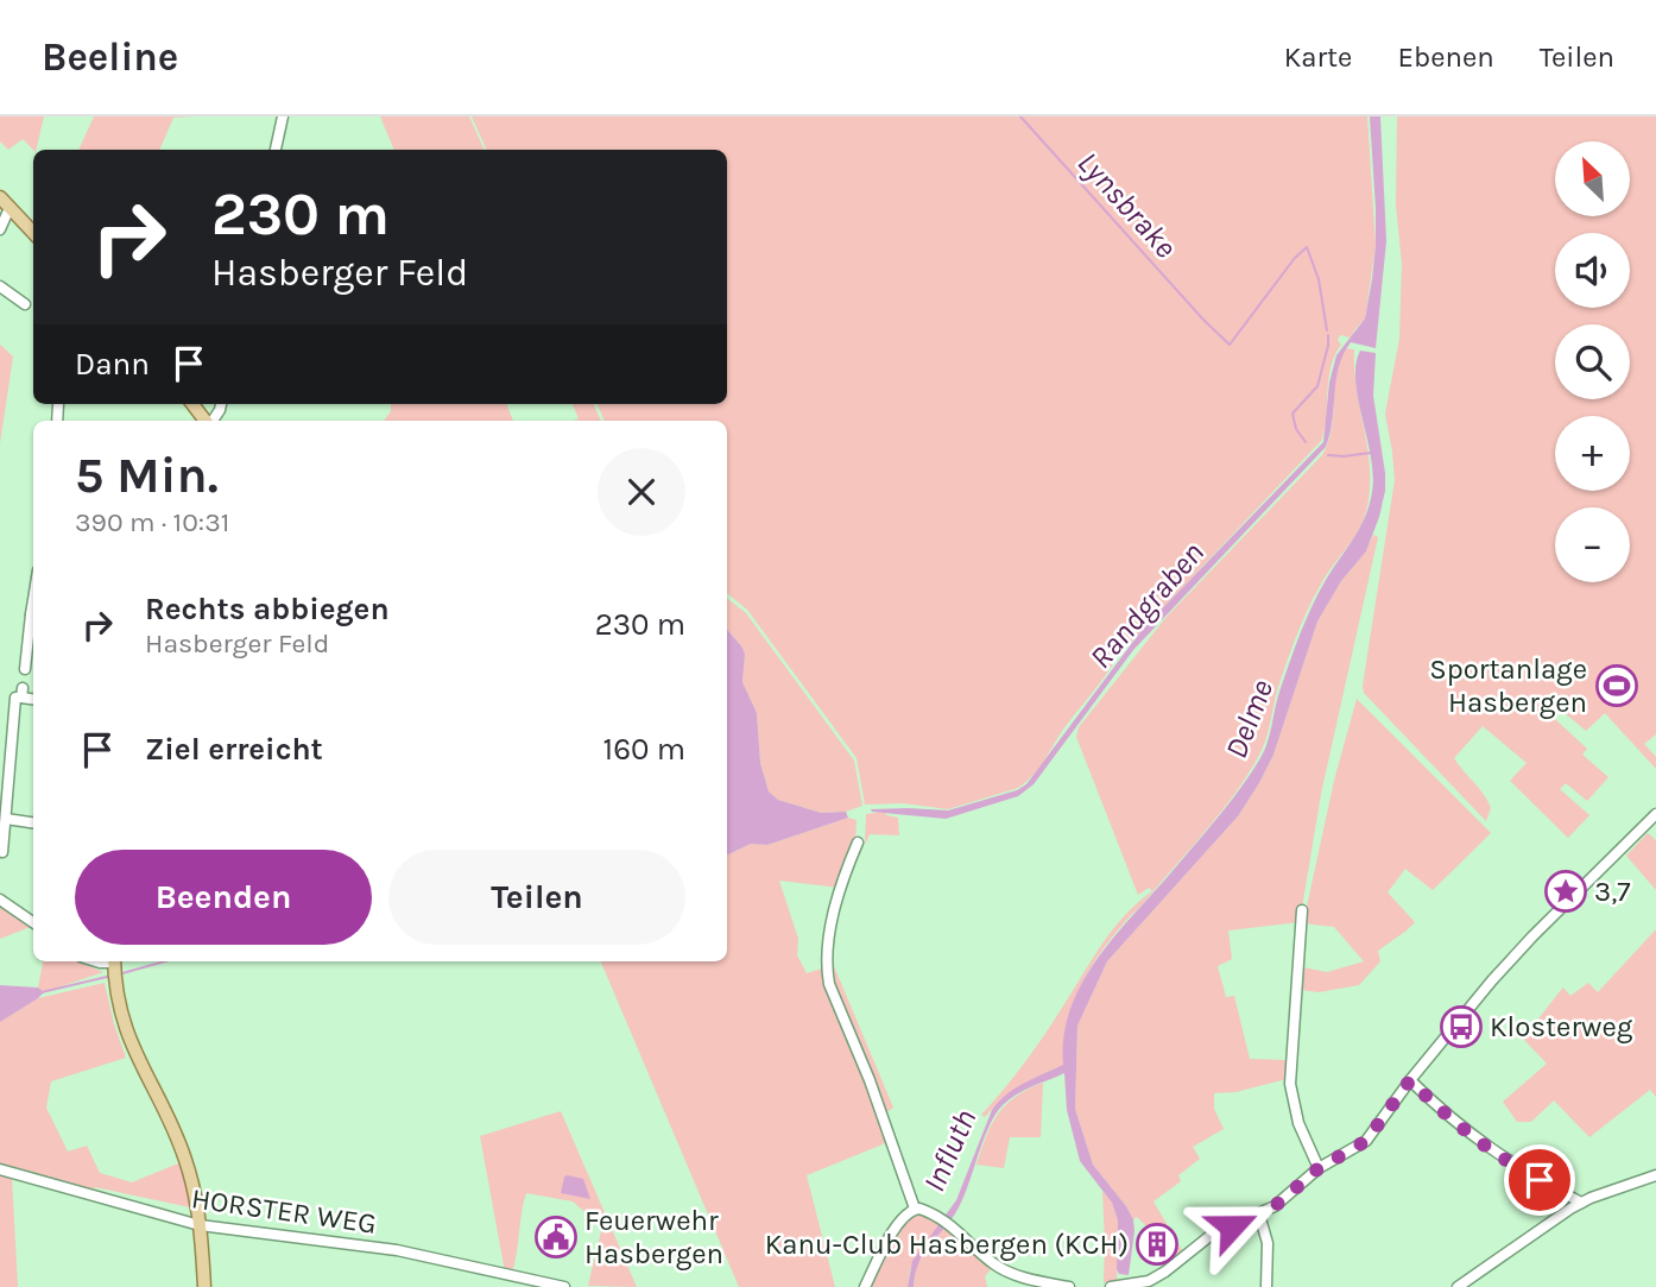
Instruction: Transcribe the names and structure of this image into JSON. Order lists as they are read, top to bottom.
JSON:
{
  "streets": {
    "street": ["HORSTER WEG"]
  },
  "water": [
    "Lynsbrake",
    "Randgraben",
    "Delme",
    "Influth"
  ],
  "places": {
    "sports": ["Sportanlage Hasbergen"],
    "place": ["3,7"],
    "bus stop": ["Klosterweg"],
    "public building": ["Feuerwehr Hasbergen"],
    "building": ["Kanu-Club Hasbergen (KCH)"]
  },
  "north": "top left",
  "page": {
    "header": "Beeline",
    "nav": ["Karte", "Ebenen", "Teilen"],
    "map_buttons": ["+", "−"],
    "turn": ["230 m", "Hasberger Feld"],
    "then": "Dann",
    "heading": ["5 Min.", "390 m · 10:31"],
    "list": [
      {
        "name": "Rechts abbiegen",
        "note": "Hasberger Feld",
        "value": "230 m"
      },
      {
        "name": "Ziel erreicht",
        "value": "160 m"
      }
    ],
    "buttons": ["Beenden", "Teilen"]
  }
}
